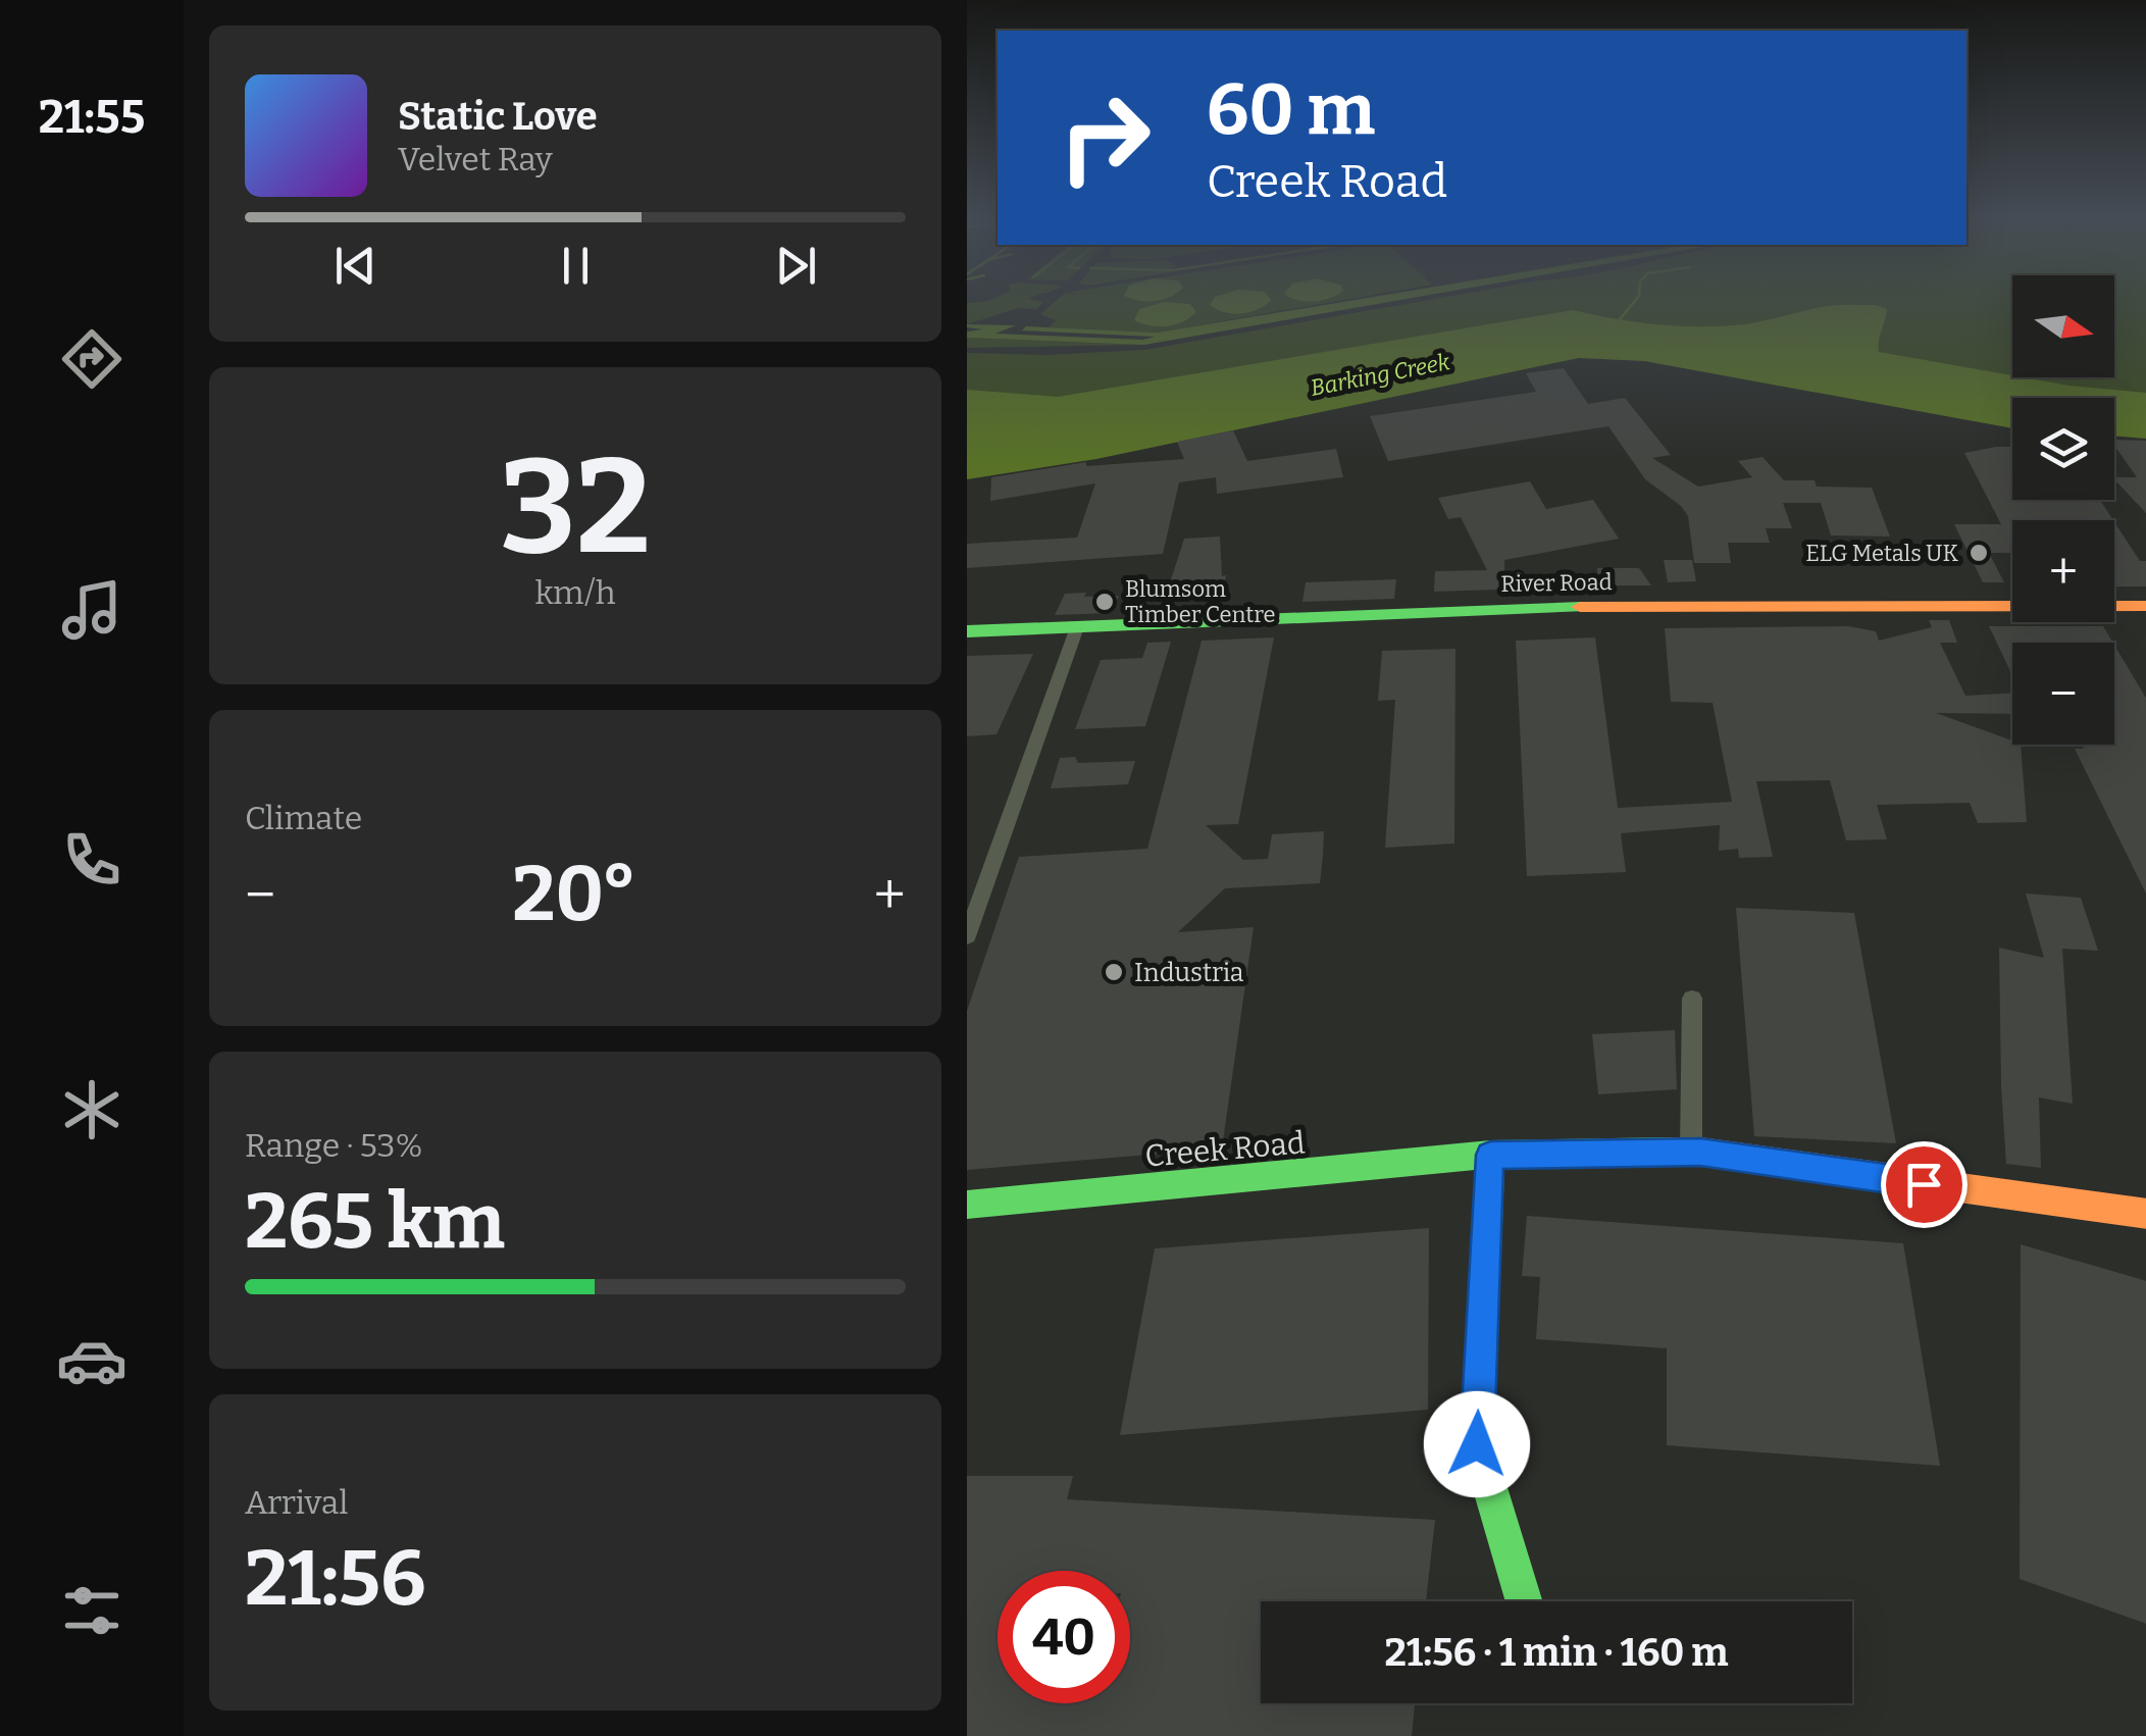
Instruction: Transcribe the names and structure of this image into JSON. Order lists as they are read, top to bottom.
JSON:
{
  "streets": {
    "street": ["River Road", "Creek Road"]
  },
  "water": ["Barking Creek"],
  "places": ["ELG Metals UK", "Blumsom Timber Centre", "Industria"],
  "north": "right",
  "page": {
    "tabs": "21:55",
    "turn": ["60 m", "Creek Road"],
    "song": ["Static Love", "Velvet Ray"],
    "map_buttons": ["+", "−"],
    "tile": [
      ["32", "km/h"],
      "Climate",
      ["Range · 53%", "265 km"],
      ["Arrival", "21:56"]
    ],
    "heat": ["−", "20°", "+"],
    "limit": "40",
    "trip": "21:56 · 1 min · 160 m"
  }
}
